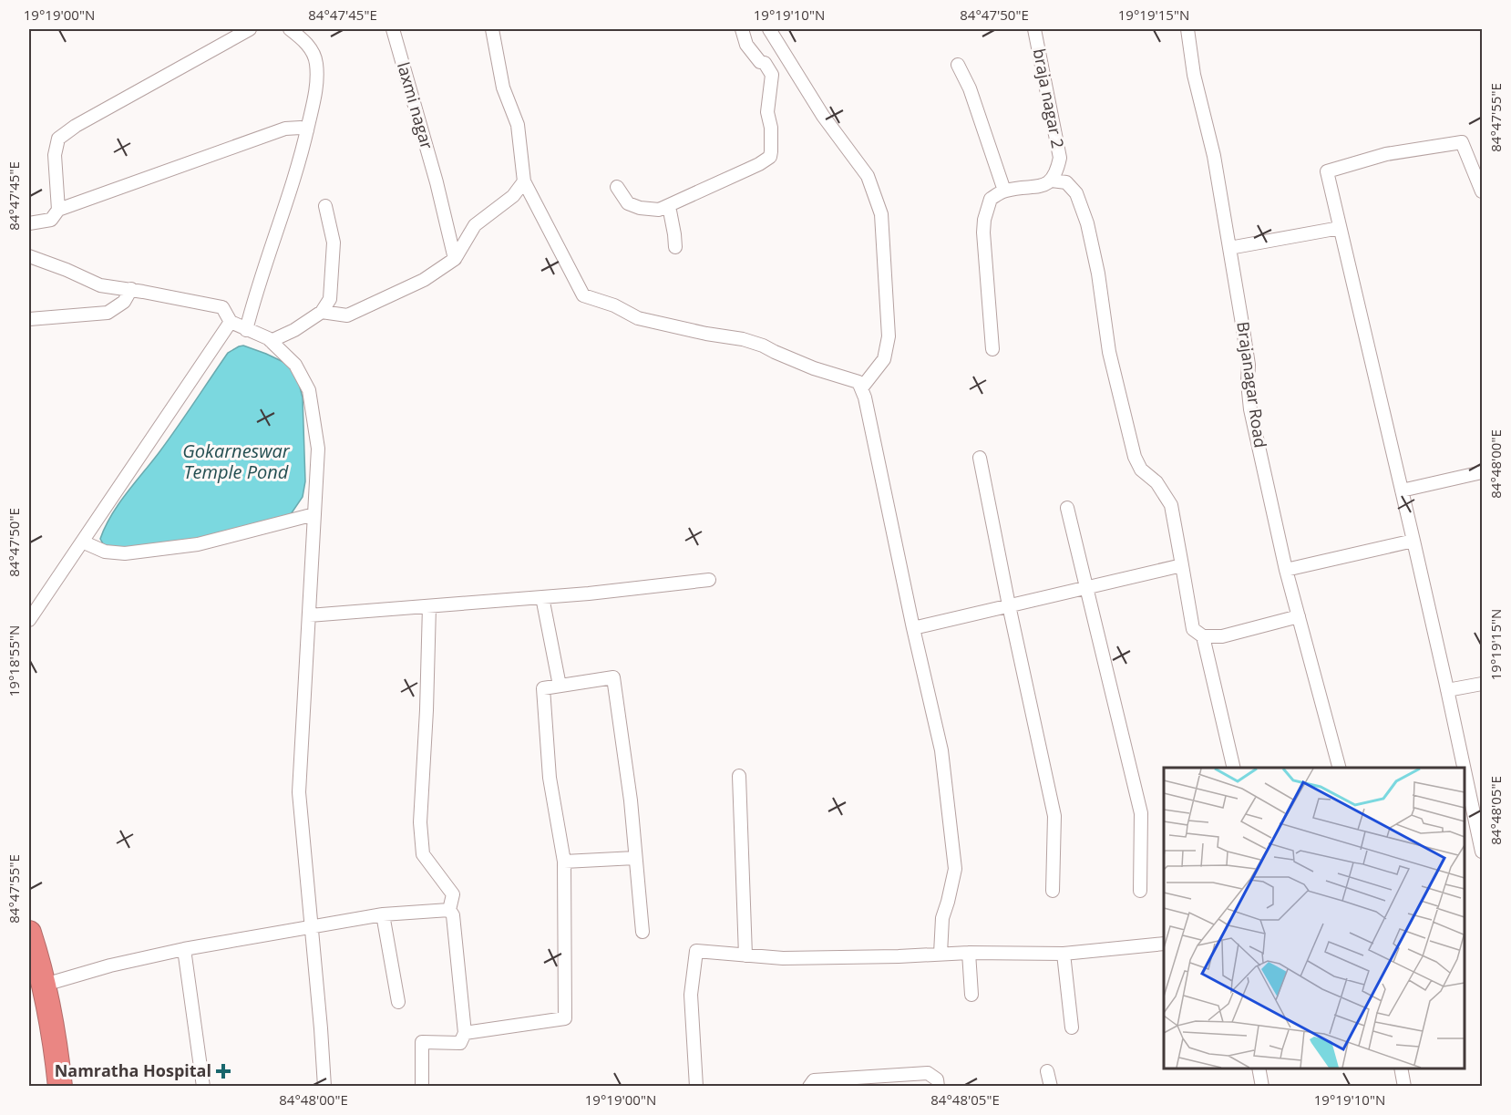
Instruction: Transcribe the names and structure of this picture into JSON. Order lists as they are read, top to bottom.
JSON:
{
  "streets": {
    "street": ["braja nagar 2", "laxmi nagar", "Brajanagar Road"]
  },
  "water": ["Gokarneswar Temple Pond"],
  "places": {
    "health": ["Namratha Hospital"]
  },
  "coordinates": [
    "19°19'00\"N",
    "84°47'45\"E",
    "19°19'10\"N",
    "84°47'50\"E",
    "19°19'15\"N",
    "84°47'55\"E",
    "84°48'00\"E",
    "19°18'55\"N",
    "84°48'05\"E"
  ]
}
